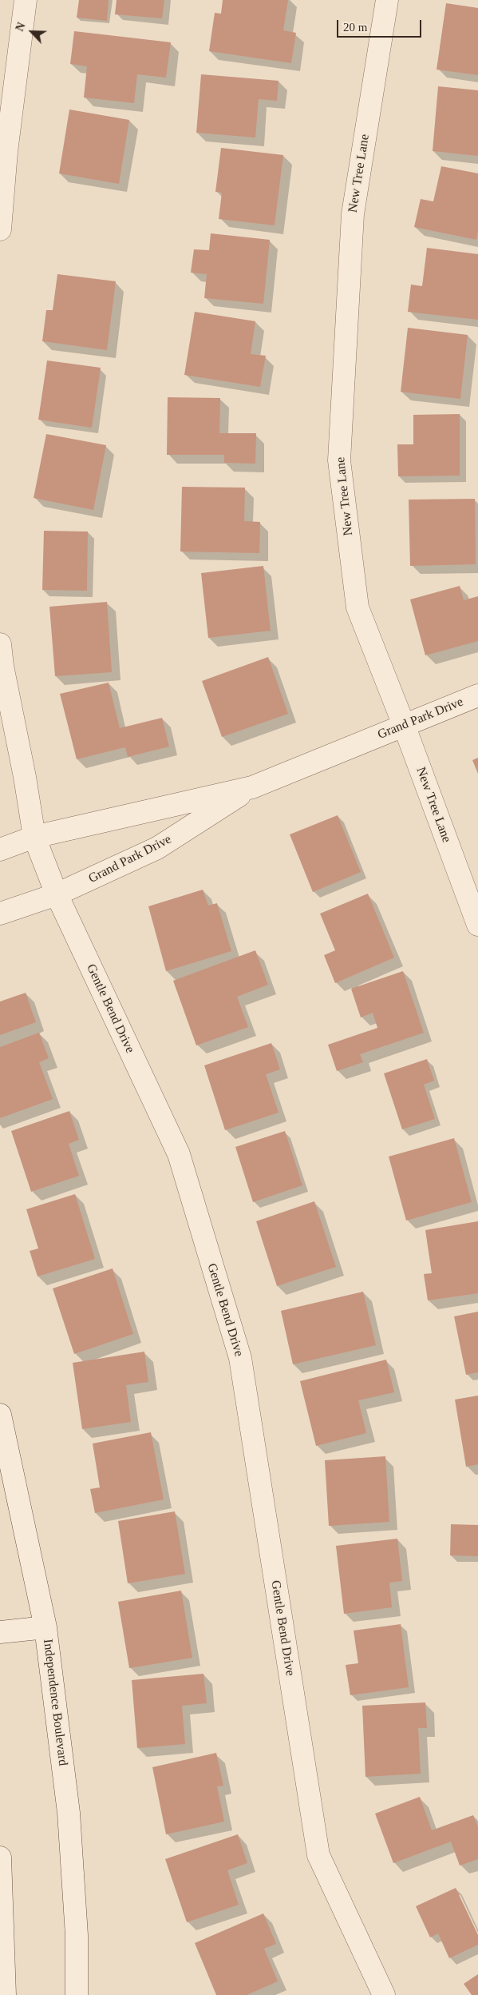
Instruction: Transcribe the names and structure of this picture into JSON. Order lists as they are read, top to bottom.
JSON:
{
  "streets": {
    "street": [
      "New Tree Lane",
      "Grand Park Drive",
      "Gentle Bend Drive",
      "Independence Boulevard"
    ]
  },
  "crossings": [
    ["New Tree Lane", "Grand Park Drive"],
    ["Grand Park Drive", "Gentle Bend Drive"]
  ],
  "scale_bar": "20 m",
  "north": "top left"
}
